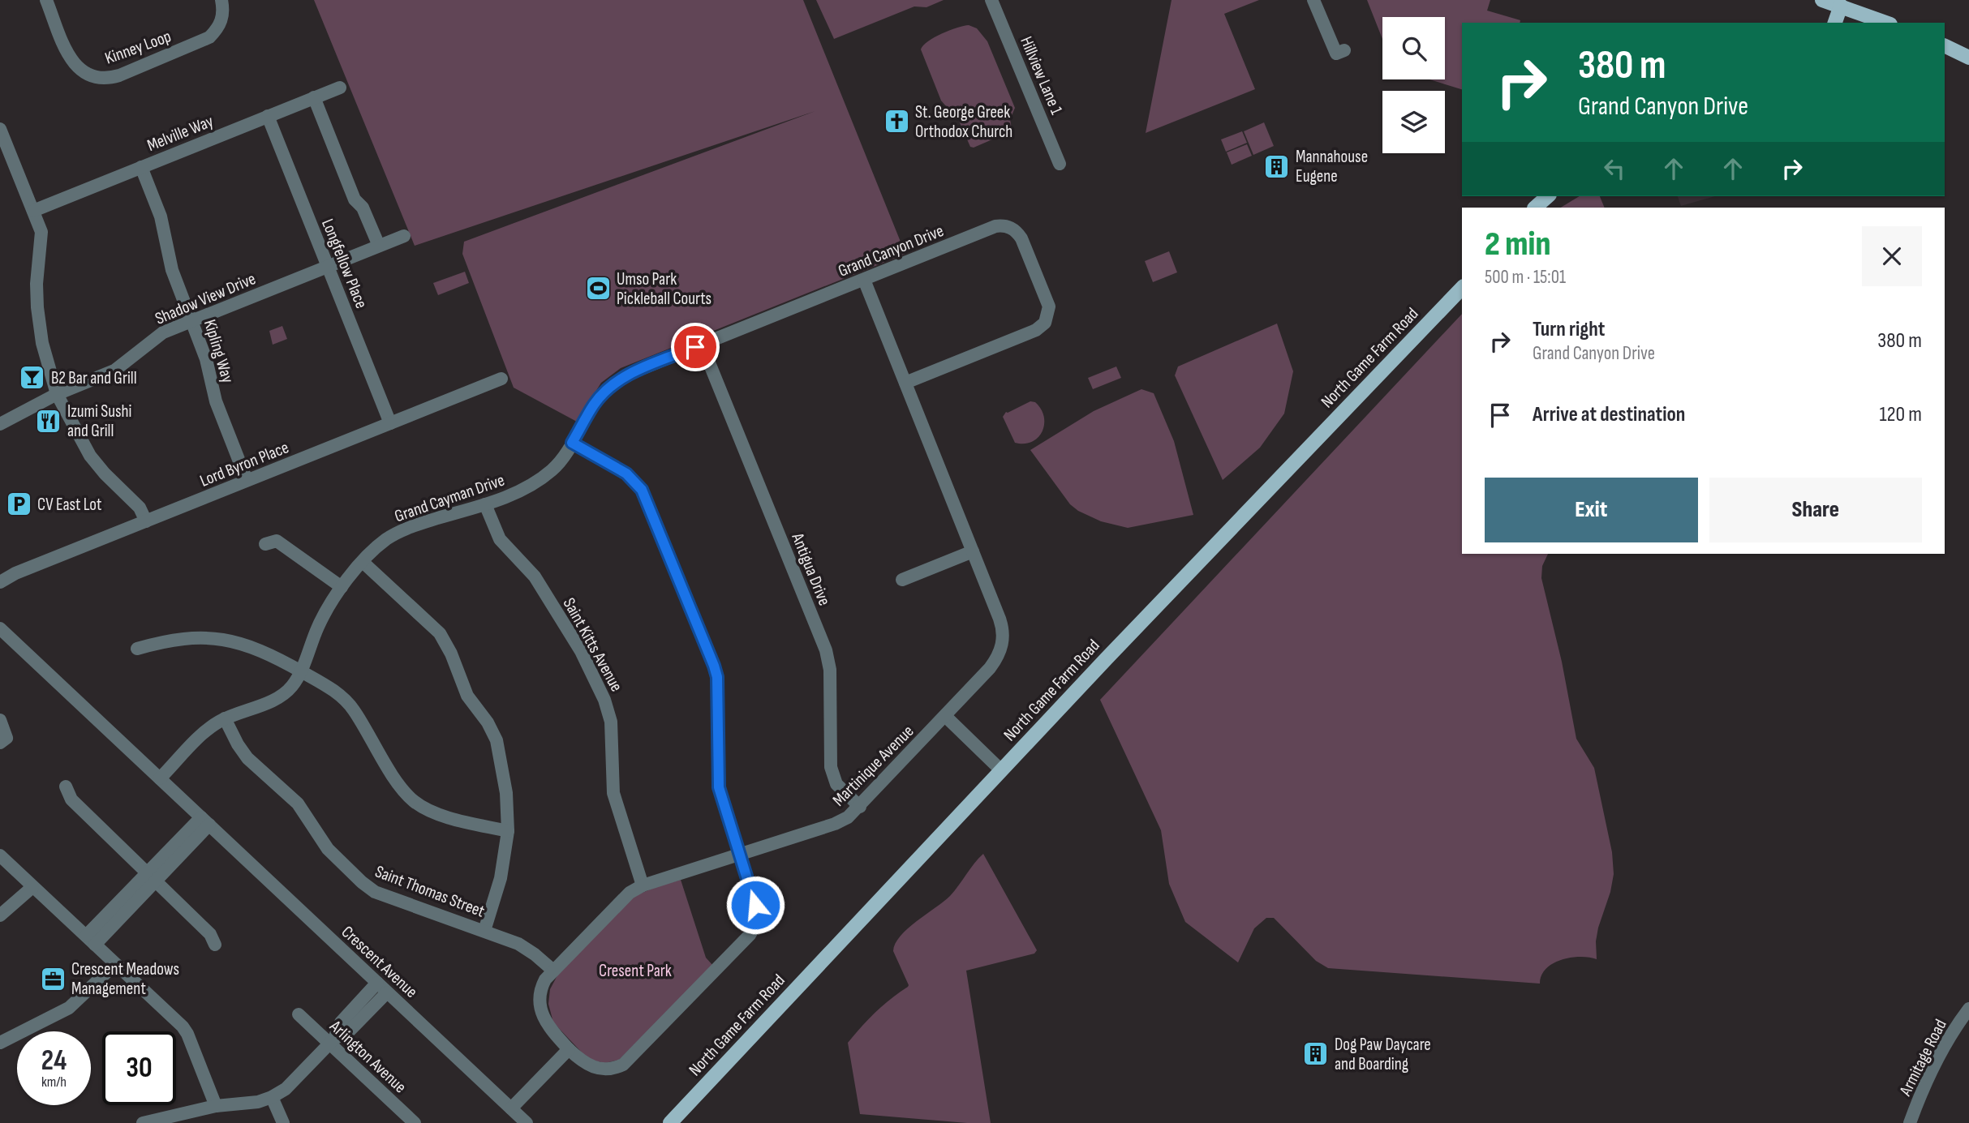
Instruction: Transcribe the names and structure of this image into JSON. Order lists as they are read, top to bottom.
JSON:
{
  "streets": {
    "main road": ["North Game Farm Road"],
    "street": [
      "Kinney Loop",
      "Hillview Lane 1",
      "Melville Way",
      "Grand Canyon Drive",
      "Longfellow Place",
      "Shadow View Drive",
      "Kipling Way",
      "Lord Byron Place",
      "Grand Cayman Drive",
      "Antigua Drive",
      "Saint Kitts Avenue",
      "Martinique Avenue",
      "Saint Thomas Street",
      "Crescent Avenue",
      "Arlington Avenue",
      "Armitage Road"
    ]
  },
  "crossings": [
    ["Melville Way", "Longfellow Place"],
    ["Melville Way", "Kipling Way"],
    ["Grand Canyon Drive", "Grand Cayman Drive"],
    ["Grand Canyon Drive", "Antigua Drive"],
    ["Grand Canyon Drive", "Martinique Avenue"],
    ["Longfellow Place", "Shadow View Drive"],
    ["Longfellow Place", "Lord Byron Place"],
    ["Shadow View Drive", "Kipling Way"],
    ["Kipling Way", "Lord Byron Place"],
    ["Grand Cayman Drive", "Saint Kitts Avenue"],
    ["Grand Cayman Drive", "Saint Thomas Street"],
    ["Grand Cayman Drive", "Crescent Avenue"],
    ["Antigua Drive", "Martinique Avenue"],
    ["Saint Kitts Avenue", "Martinique Avenue"],
    ["Martinique Avenue", "Saint Thomas Street"]
  ],
  "parks": ["Cresent Park"],
  "places": {
    "church": ["St. George Greek Orthodox Church"],
    "building": ["Mannahouse Eugene", "Dog Paw Daycare and Boarding"],
    "sports": ["Umso Park Pickleball Courts"],
    "bar": ["B2 Bar and Grill"],
    "restaurant": ["Izumi Sushi and Grill"],
    "parking": ["CV East Lot"],
    "office": ["Crescent Meadows Management"]
  },
  "page": {
    "turn": ["380 m", "Grand Canyon Drive"],
    "heading": ["2 min", "500 m · 15:01"],
    "list": [
      {
        "name": "Turn right",
        "note": "Grand Canyon Drive",
        "value": "380 m"
      },
      {
        "name": "Arrive at destination",
        "value": "120 m"
      }
    ],
    "buttons": ["Exit", "Share"],
    "speed": "24 km/h",
    "limit": "30"
  }
}
